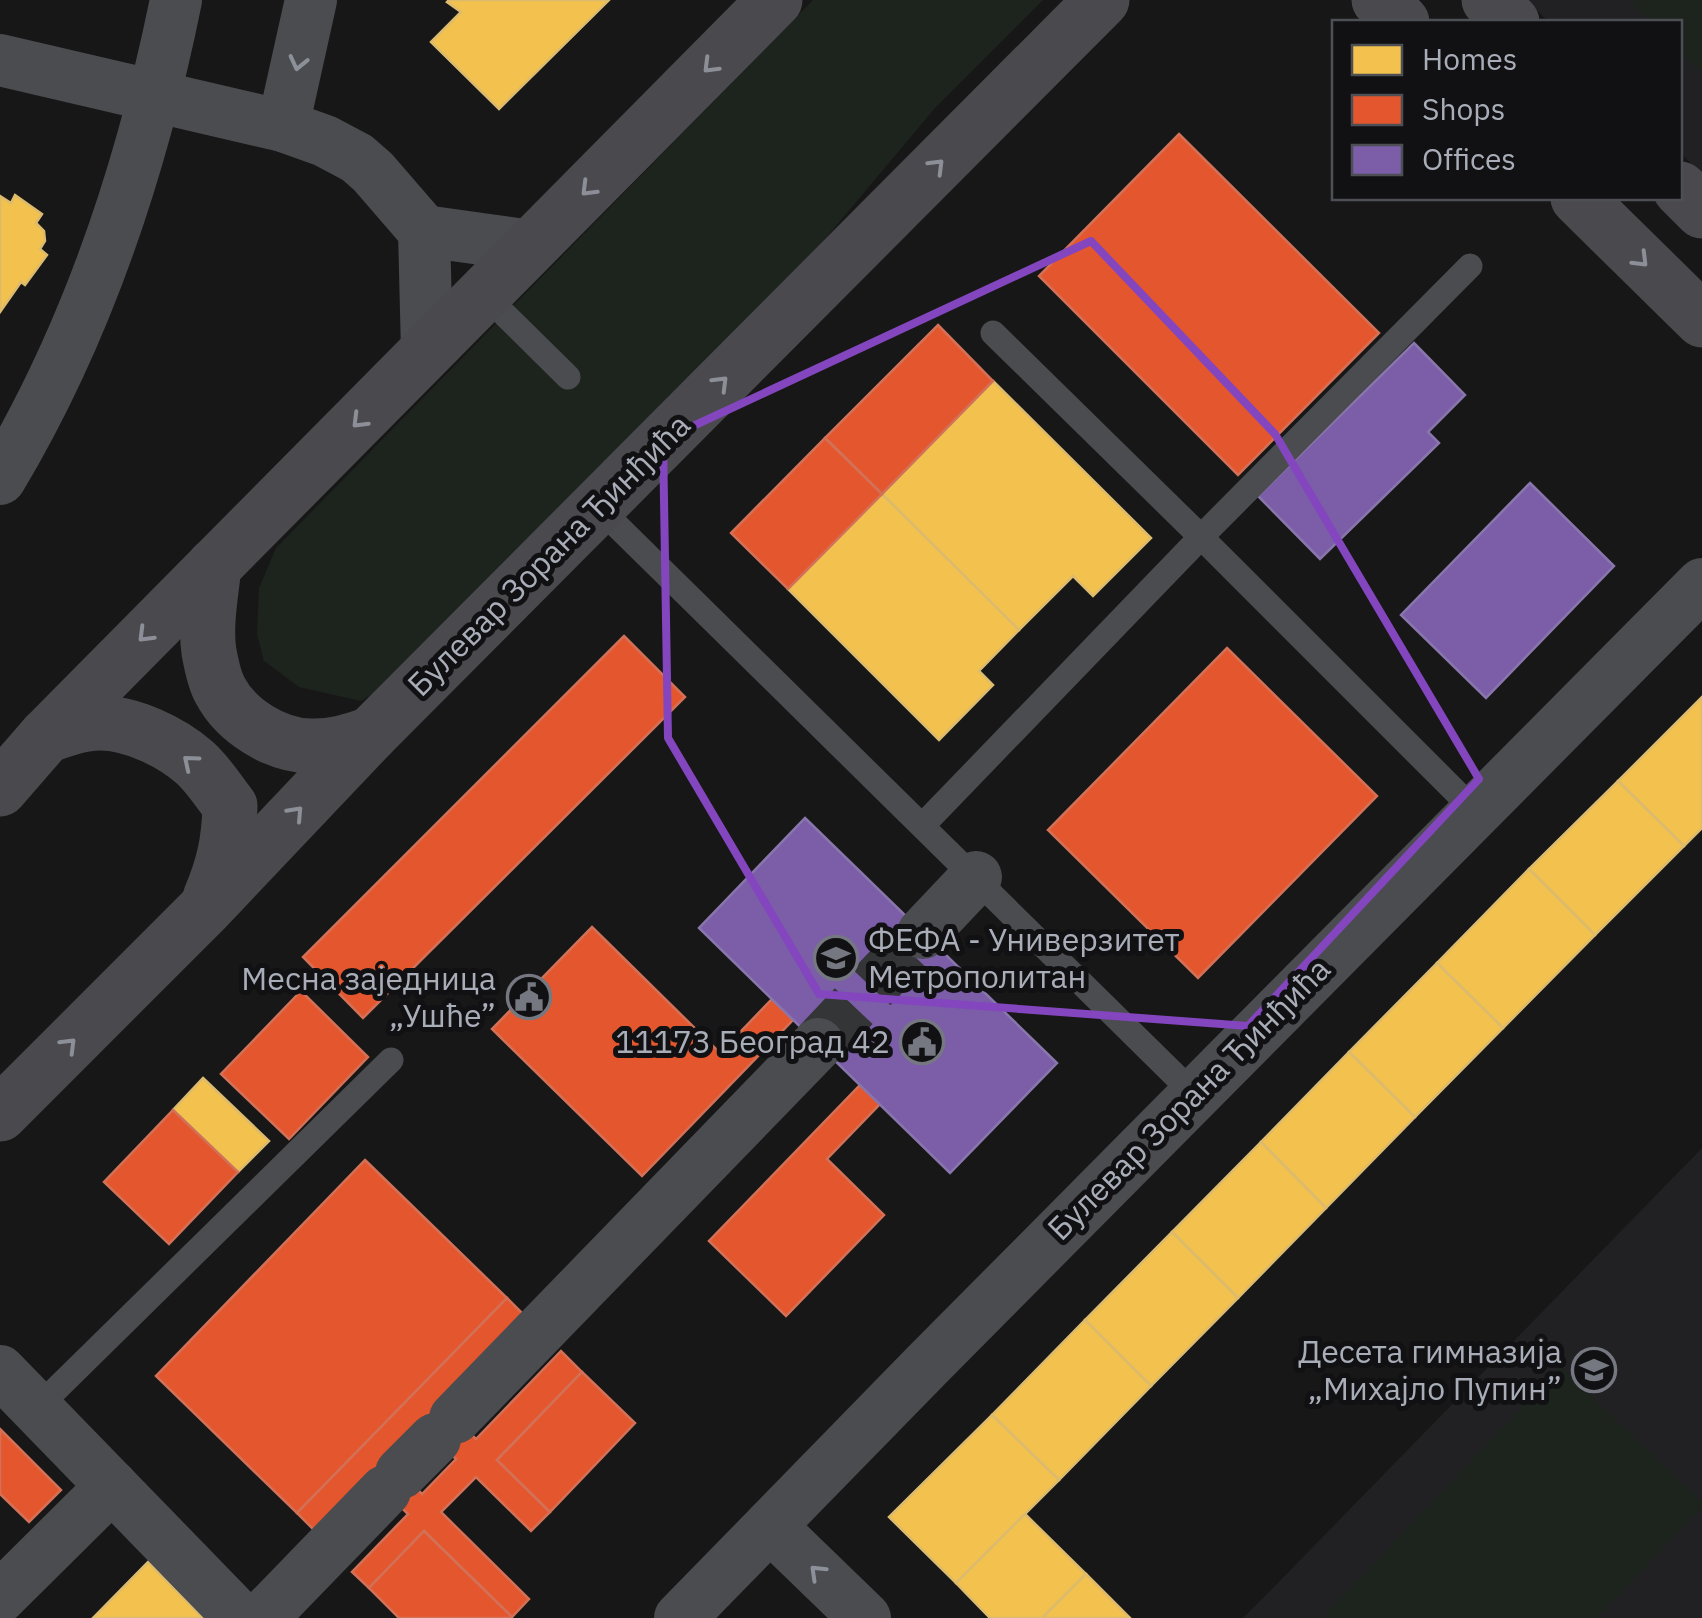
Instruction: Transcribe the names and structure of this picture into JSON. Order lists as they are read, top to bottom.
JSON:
{
  "streets": {
    "street": ["Булевар Зорана Ђинђића"]
  },
  "places": {
    "school or university": ["ФЕФА - Универзитет Метрополитан", "Десета гимназија „Михајло Пупин”"],
    "public building": ["Месна заједница „Ушће”", "11173 Београд 42"]
  },
  "legend": ["Homes", "Shops", "Offices"]
}
